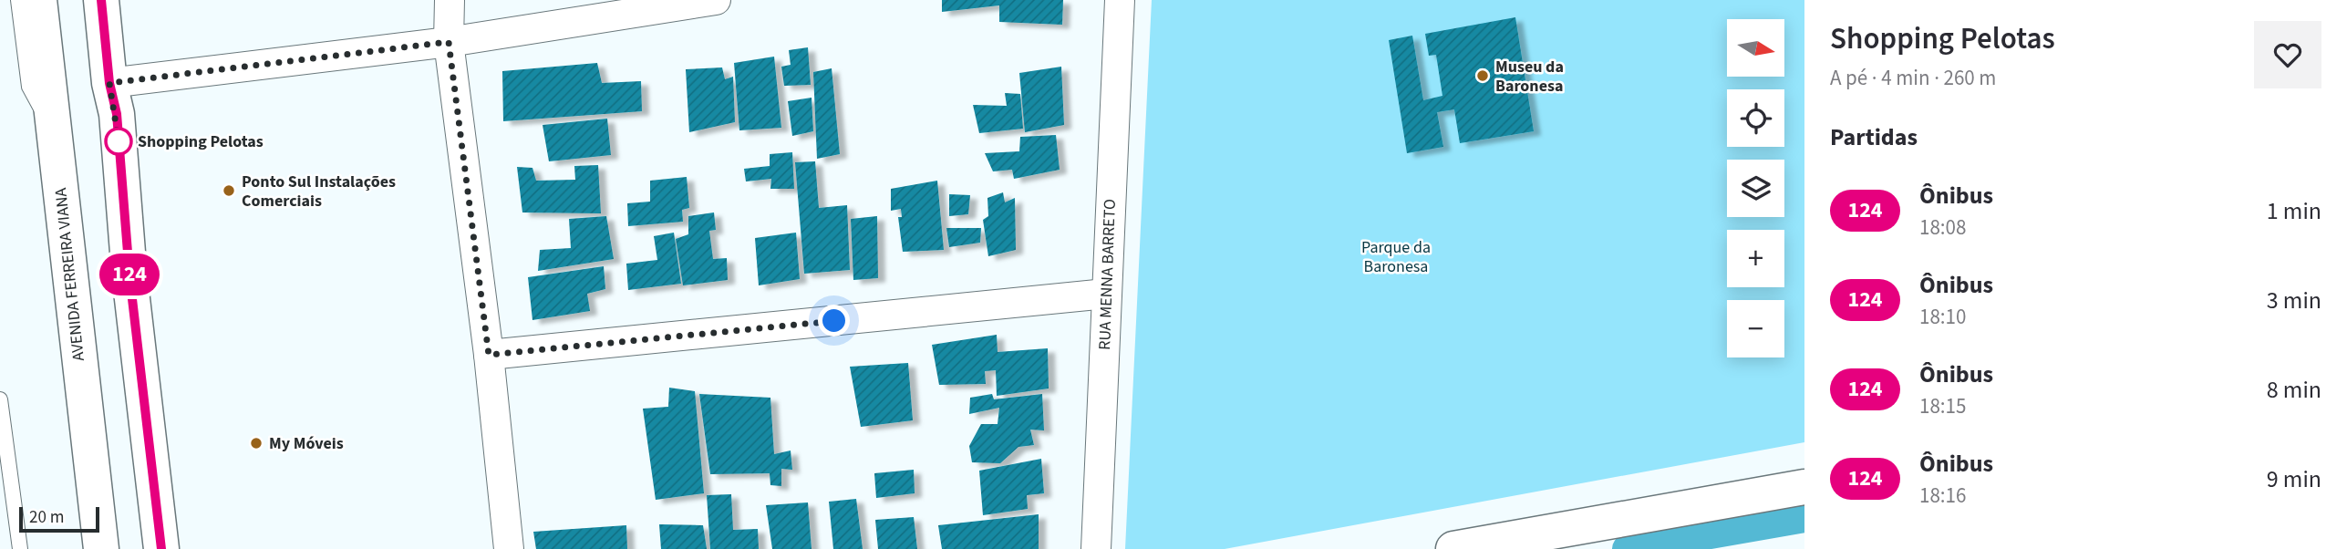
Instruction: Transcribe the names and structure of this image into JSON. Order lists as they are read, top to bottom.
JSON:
{
  "streets": {
    "main road": ["AVENIDA FERREIRA VIANA"],
    "street": ["RUA MENNA BARRETO"]
  },
  "parks": ["Parque da Baronesa"],
  "places": [
    "Museu da Baronesa",
    "Shopping Pelotas",
    "Ponto Sul Instalações Comerciais",
    "My Móveis"
  ],
  "lines": ["bus line 124"],
  "scale_bar": "20 m",
  "north": "right",
  "page": {
    "on_map": "124",
    "heading": [
      ["Shopping Pelotas", "A pé · 4 min · 260 m"],
      "Partidas"
    ],
    "map_buttons": ["+", "−"],
    "list": [
      {
        "mark": "124",
        "name": "Ônibus",
        "note": "18:08",
        "value": "1 min"
      },
      {
        "mark": "124",
        "name": "Ônibus",
        "note": "18:10",
        "value": "3 min"
      },
      {
        "mark": "124",
        "name": "Ônibus",
        "note": "18:15",
        "value": "8 min"
      },
      {
        "mark": "124",
        "name": "Ônibus",
        "note": "18:16",
        "value": "9 min"
      }
    ],
    "scale": "20 m"
  }
}
